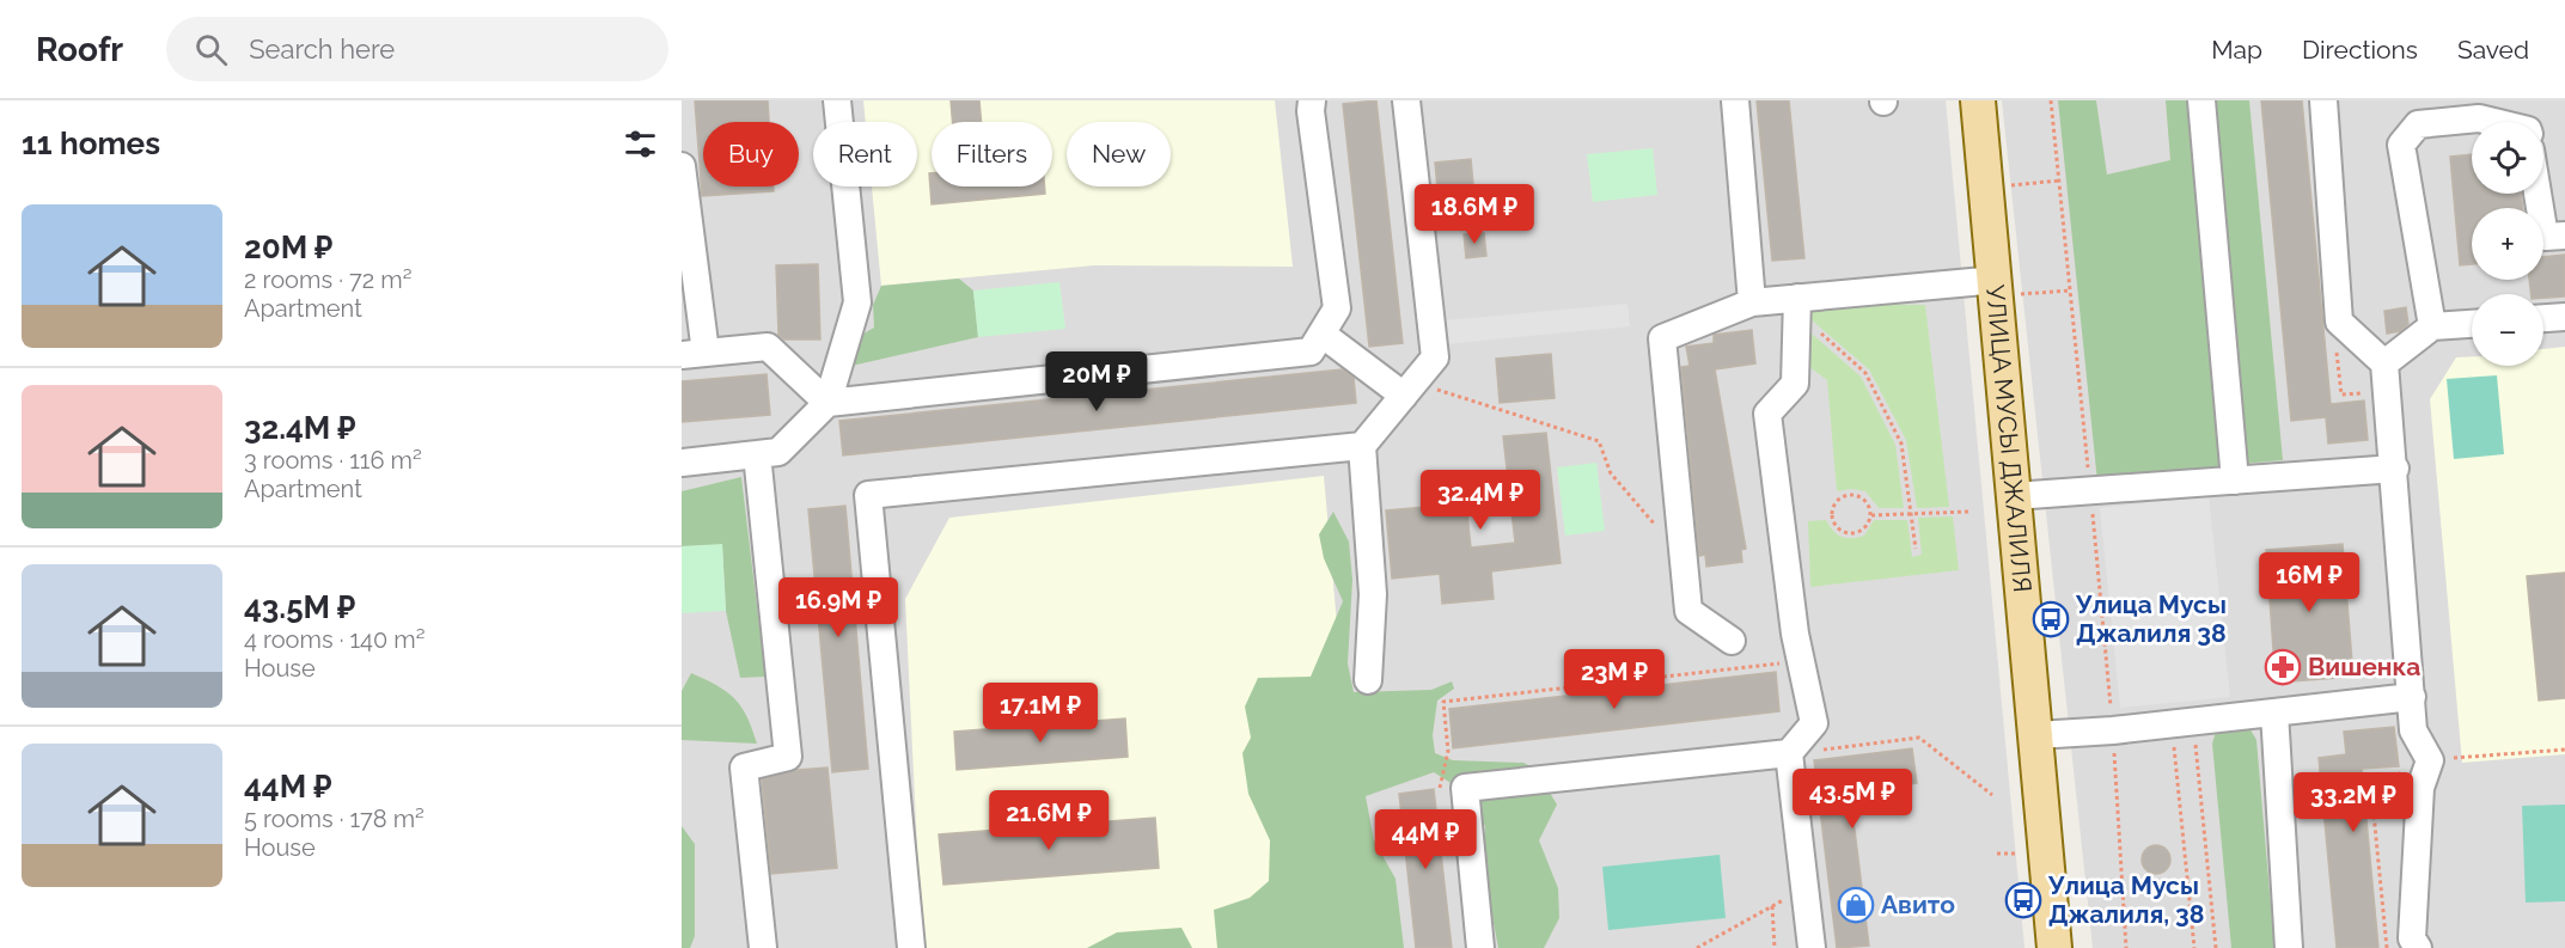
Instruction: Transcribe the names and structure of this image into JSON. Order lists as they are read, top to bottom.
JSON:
{
  "streets": {
    "main road": ["УЛИЦА МУСЫ ДЖАЛИЛЯ"]
  },
  "places": {
    "bus stop": ["Улица Мусы Джалиля 38", "Улица Мусы Джалиля, 38"],
    "pharmacy": ["Вишенка"],
    "shop": ["Авито"]
  },
  "page": {
    "header": "Roofr",
    "search": "Search here",
    "nav": ["Map", "Directions", "Saved"],
    "heading": "11 homes",
    "map_buttons": ["+", "−"],
    "chip": [
      "Buy",
      "Rent",
      "Filters",
      "New"
    ],
    "price": [
      "18.6M ₽",
      "20M ₽",
      "32.4M ₽",
      "16M ₽",
      "16.9M ₽",
      "23M ₽",
      "17.1M ₽",
      "43.5M ₽",
      "33.2M ₽",
      "21.6M ₽",
      "44M ₽"
    ],
    "list": [
      {
        "name": "20M ₽",
        "note": "2 rooms · 72 m² · Apartment"
      },
      {
        "name": "32.4M ₽",
        "note": "3 rooms · 116 m² · Apartment"
      },
      {
        "name": "43.5M ₽",
        "note": "4 rooms · 140 m² · House"
      },
      {
        "name": "44M ₽",
        "note": "5 rooms · 178 m² · House"
      }
    ]
  }
}
